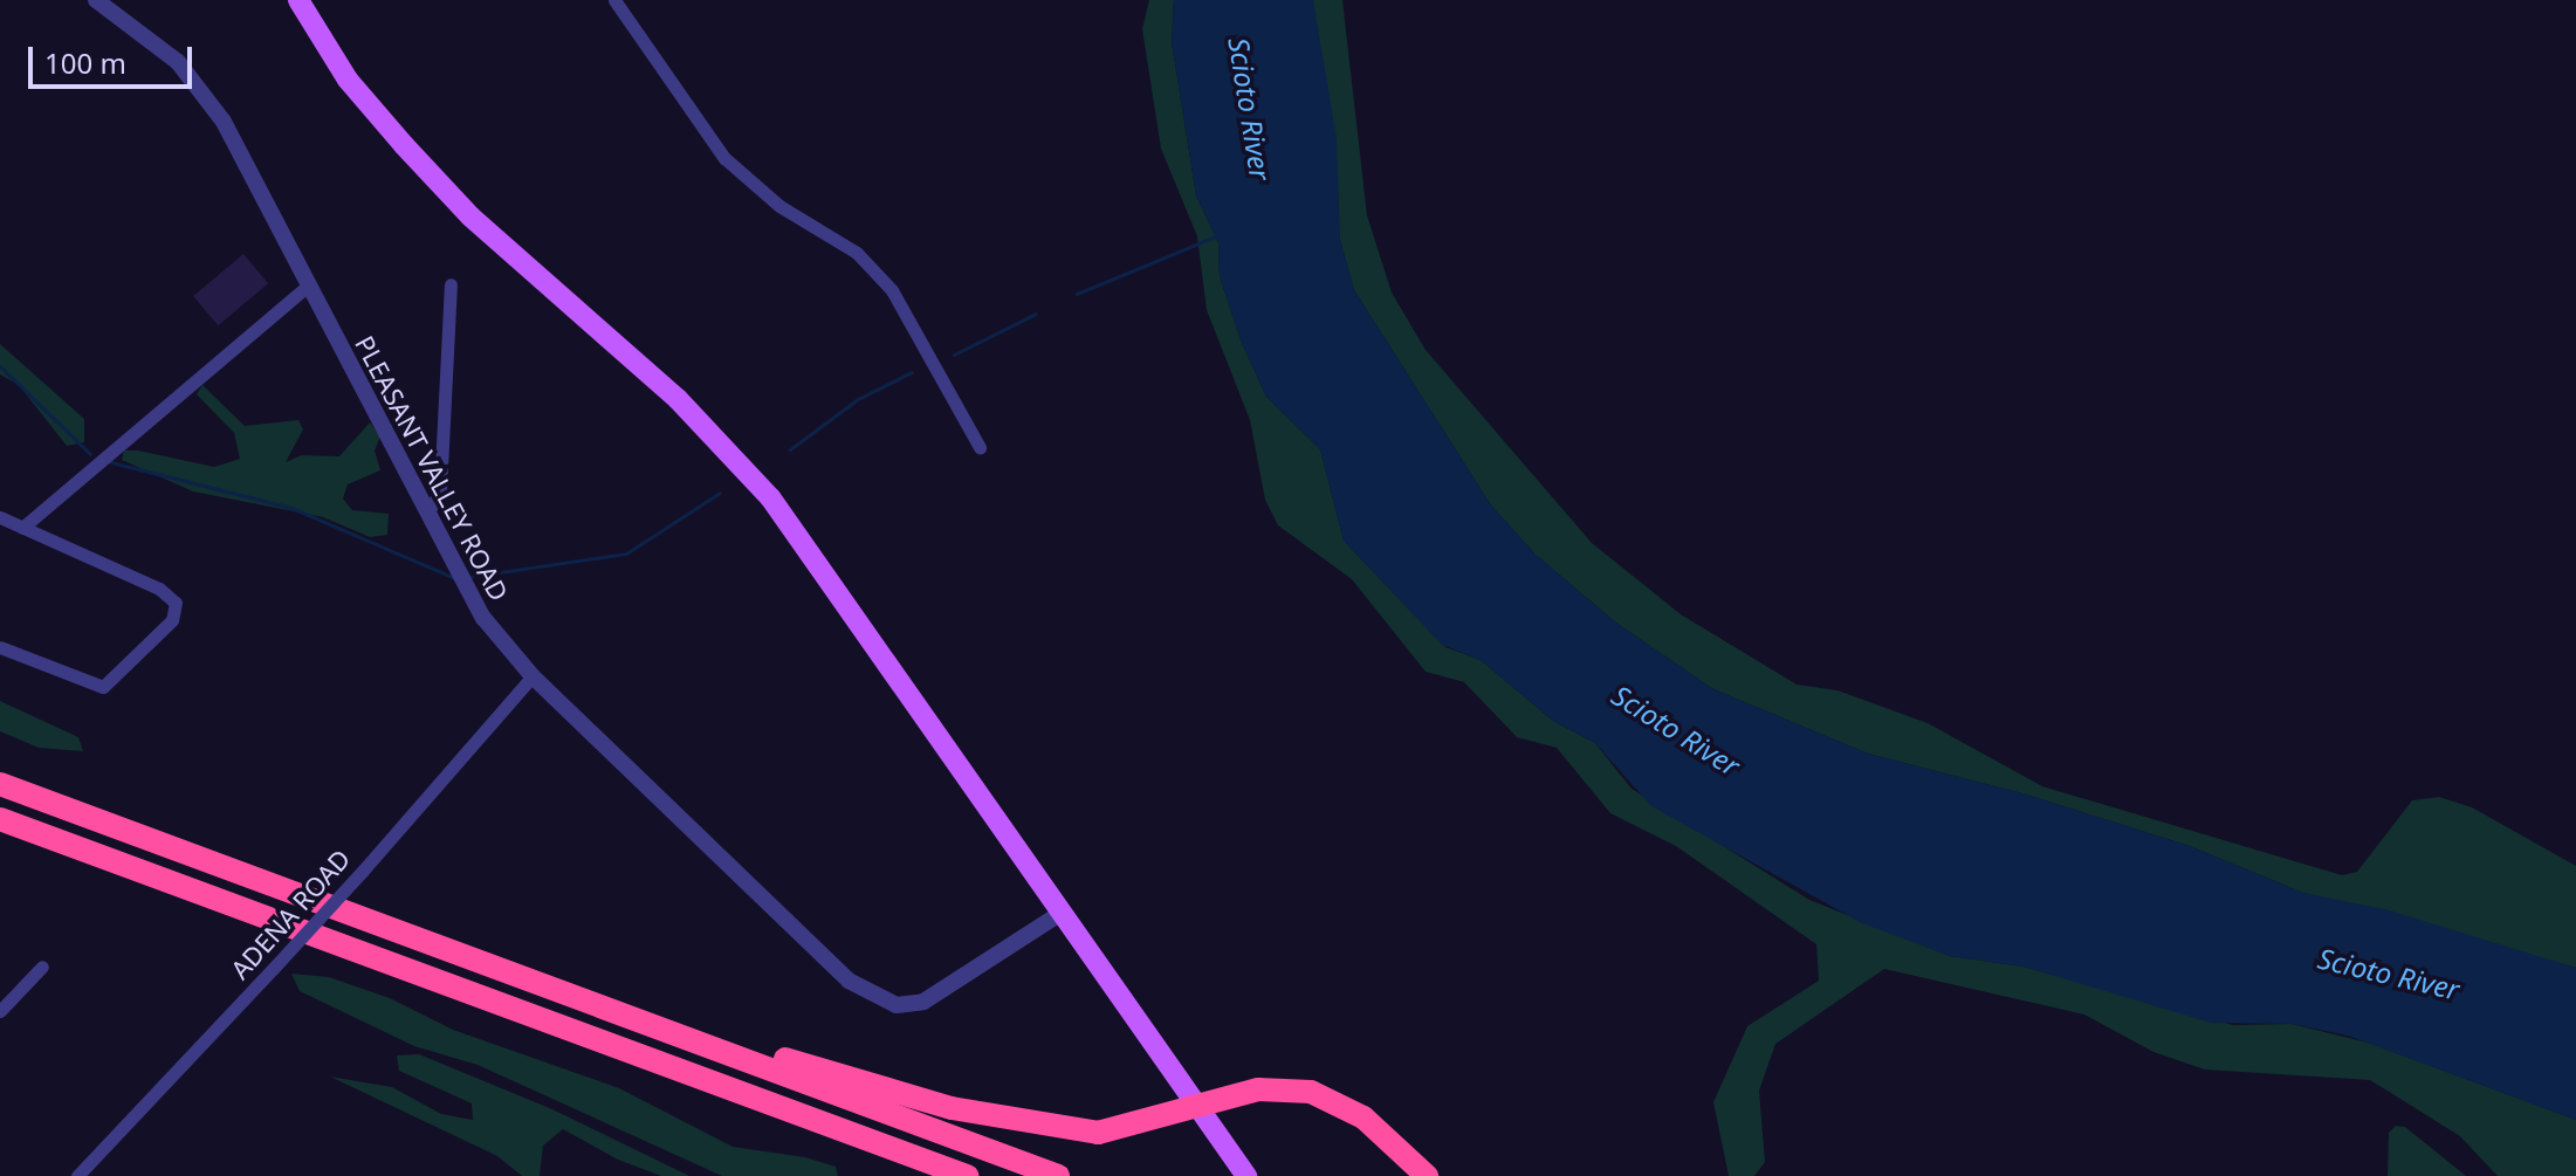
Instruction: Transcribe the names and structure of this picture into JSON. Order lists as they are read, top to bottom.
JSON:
{
  "streets": {
    "street": ["PLEASANT VALLEY ROAD", "ADENA ROAD"]
  },
  "crossings": [
    ["PLEASANT VALLEY ROAD", "ADENA ROAD"]
  ],
  "water": ["Scioto River"],
  "scale_bar": "100 m"
}
